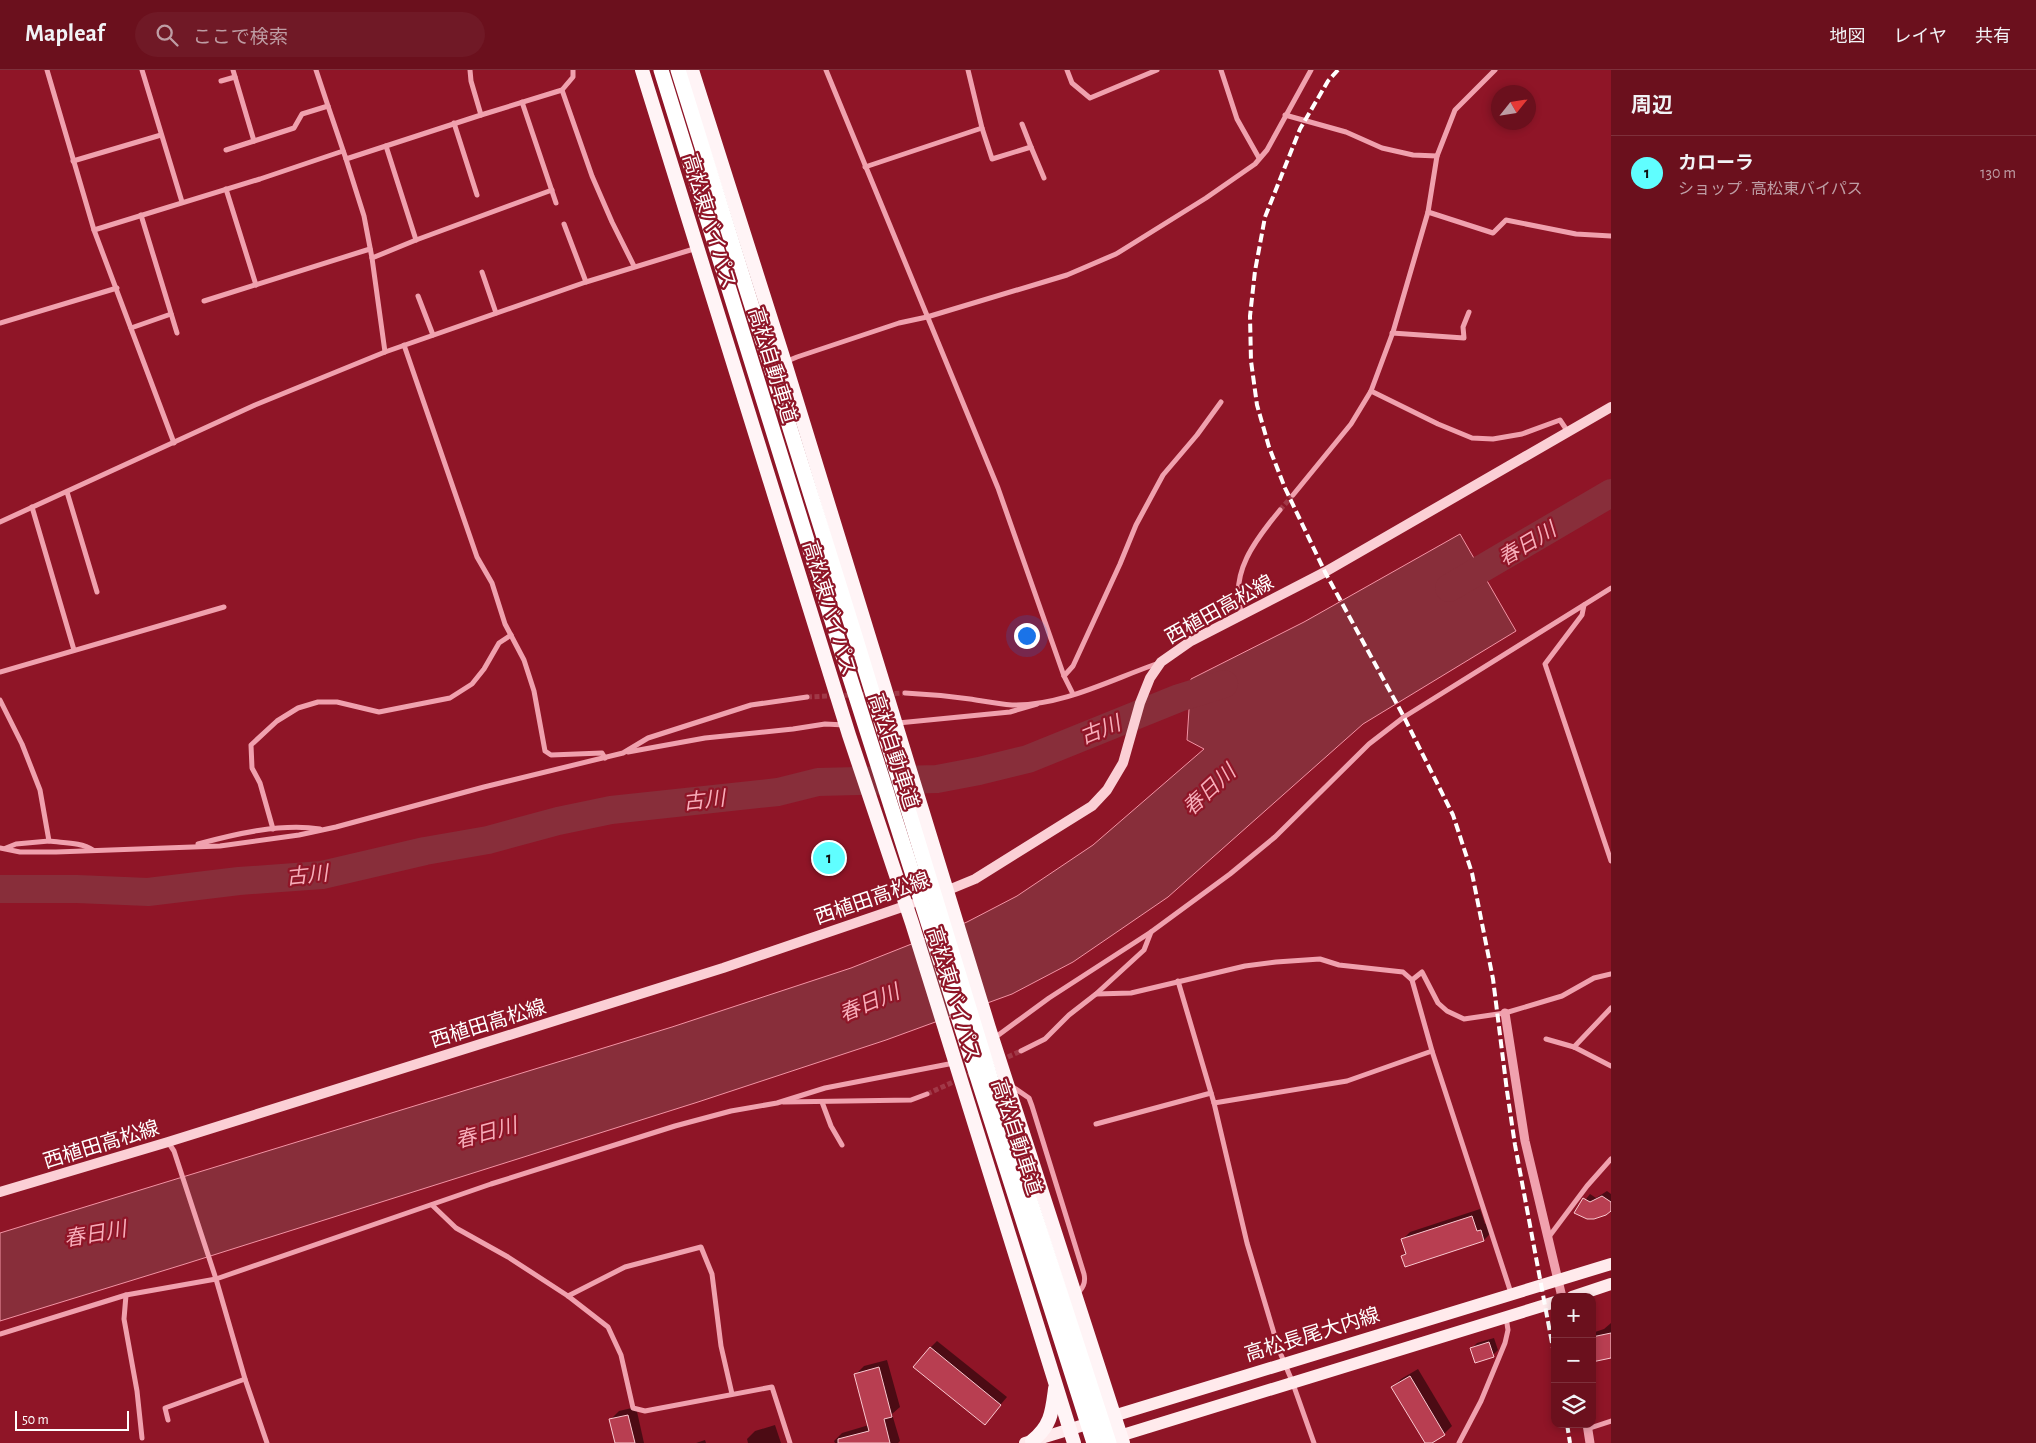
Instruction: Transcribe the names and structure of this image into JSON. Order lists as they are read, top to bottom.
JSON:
{
  "streets": {
    "highway": ["高松東バイパス", "高松自動車道"],
    "main road": ["西植田高松線", "高松長尾大内線"]
  },
  "crossings": [
    ["高松東バイパス", "高松自動車道"],
    ["高松東バイパス", "西植田高松線"],
    ["高松東バイパス", "高松長尾大内線"],
    ["高松自動車道", "高松長尾大内線"]
  ],
  "water": ["春日川", "古川"],
  "scale_bar": "50 m",
  "north": "top right",
  "page": {
    "header": "Mapleaf",
    "search": "ここで検索",
    "nav": ["地図", "レイヤ", "共有"],
    "heading": "周辺",
    "list": [
      {
        "mark": "1",
        "name": "カローラ",
        "note": "ショップ · 高松東バイパス",
        "value": "130 m"
      }
    ],
    "pins": "1",
    "map_buttons": ["+", "−"],
    "scale": "50 m"
  }
}
